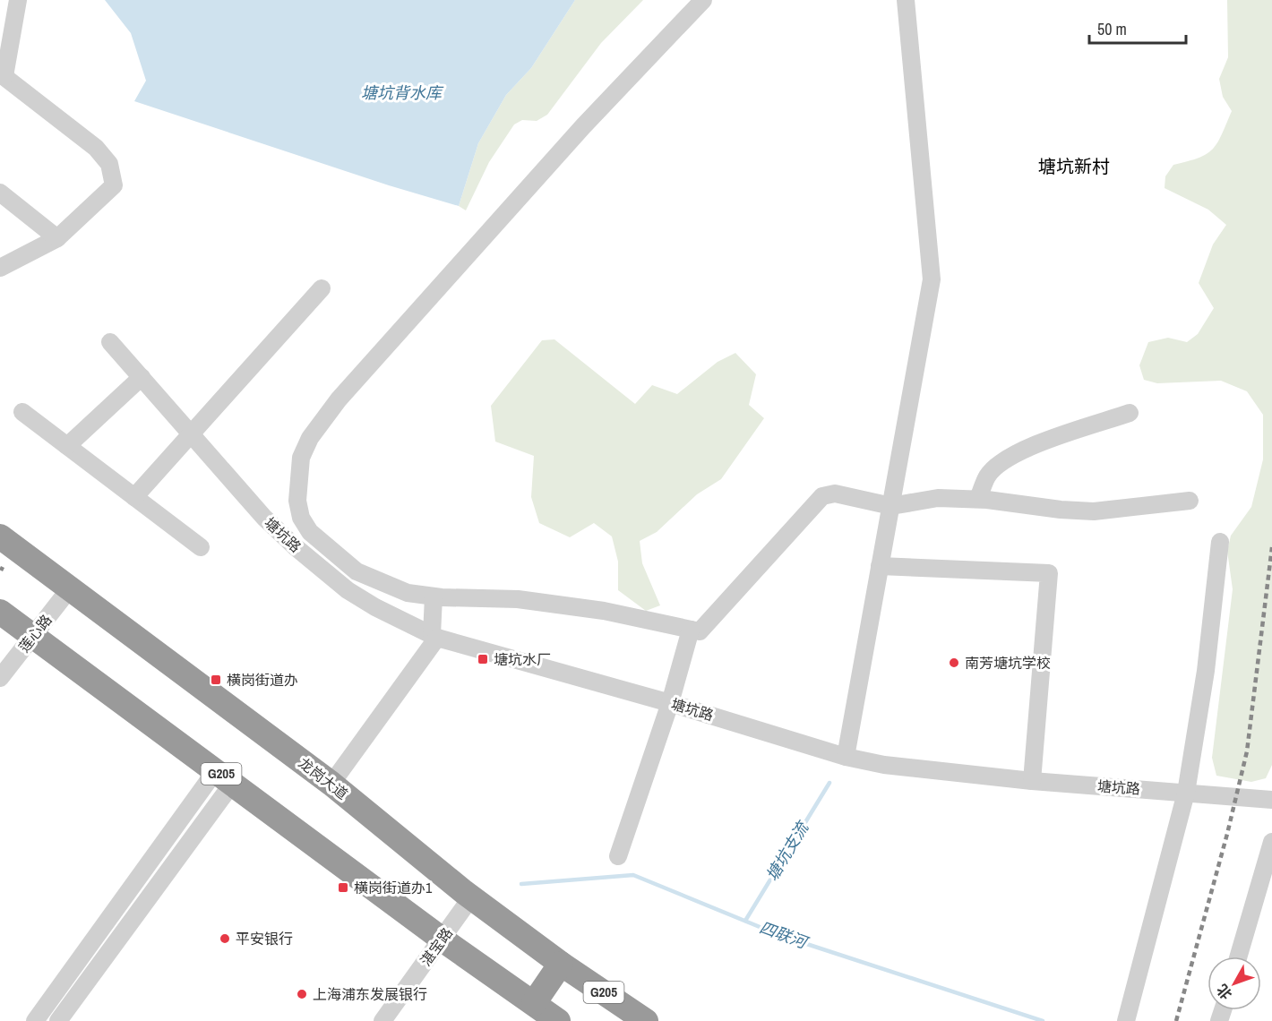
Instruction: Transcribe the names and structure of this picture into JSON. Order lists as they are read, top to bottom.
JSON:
{
  "streets": {
    "highway": ["G205", "龙岗大道"],
    "street": ["塘坑路", "莲心路", "湛宝路"]
  },
  "crossings": [
    ["莲心路", "G205"],
    ["莲心路", "龙岗大道"],
    ["G205", "湛宝路"],
    ["龙岗大道", "湛宝路"]
  ],
  "districts": ["塘坑新村"],
  "water": ["塘坑背水库", "塘坑支流", "四联河"],
  "places": {
    "transit": ["塘坑水厂", "横岗街道办", "横岗街道办1"],
    "other": ["南芳塘坑学校", "平安银行", "上海浦东发展银行"]
  },
  "scale_bar": "50 m",
  "north": "bottom left"
}
